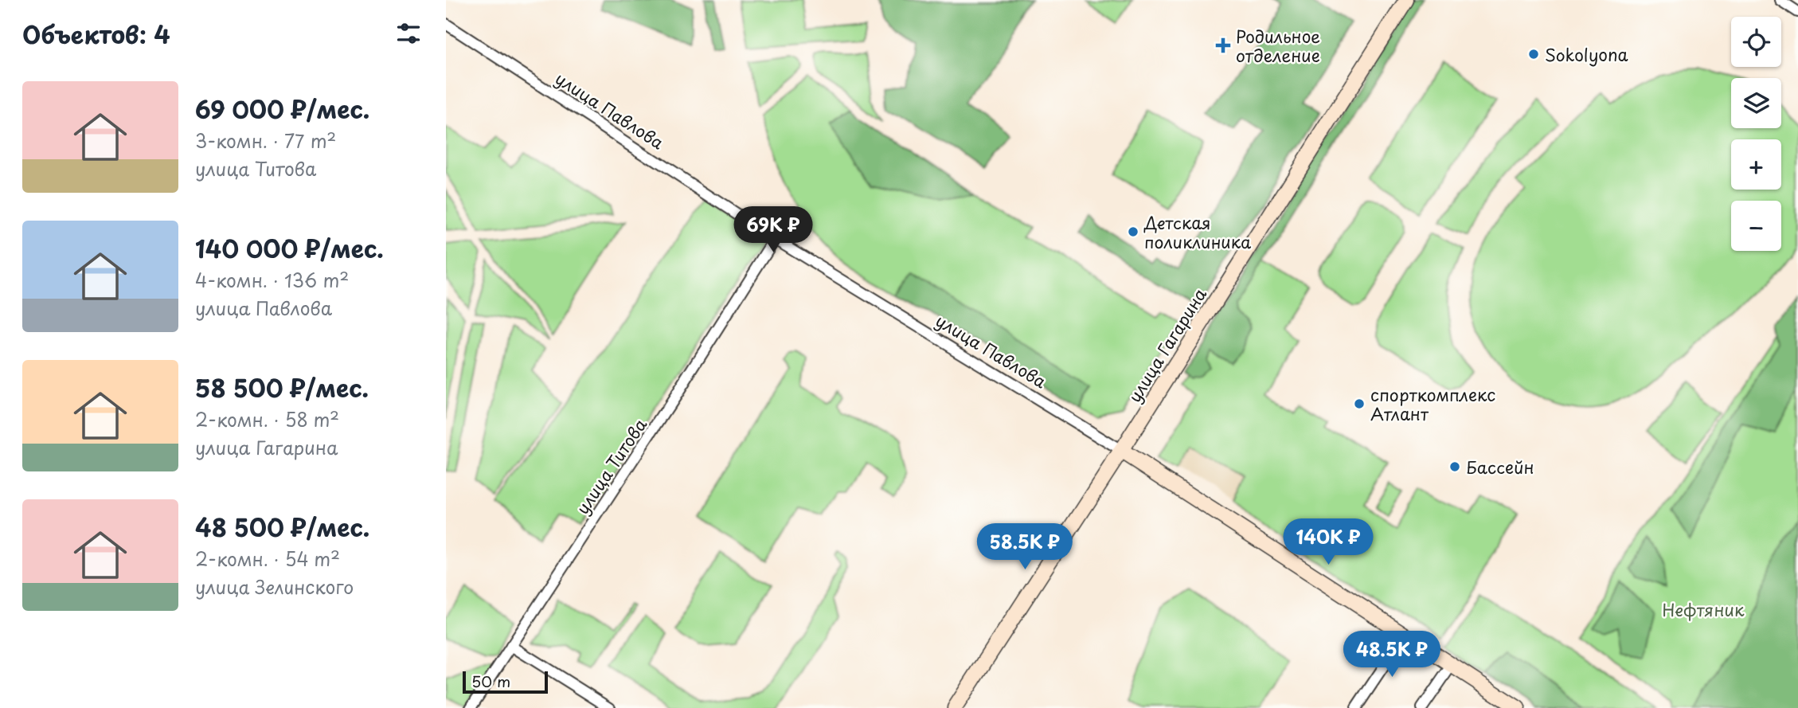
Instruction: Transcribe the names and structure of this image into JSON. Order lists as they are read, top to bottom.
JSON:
{
  "streets": {
    "main road": ["улица Павлова", "улица Гагарина"],
    "street": ["улица Титова"]
  },
  "crossings": [
    ["улица Павлова", "улица Гагарина"],
    ["улица Павлова", "улица Титова"]
  ],
  "parks": ["Нефтяник"],
  "places": {
    "health": ["Родильное отделение"],
    "other": [
      "Sokolyona",
      "Детская поликлиника",
      "спорткомплекс Атлант",
      "Бассейн"
    ]
  },
  "scale_bar": "50 m",
  "page": {
    "heading": "Объектов: 4",
    "map_buttons": ["+", "−"],
    "list": [
      {
        "name": "69 000 ₽/мес.",
        "note": "3-комн. · 77 m² · улица Титова"
      },
      {
        "name": "140 000 ₽/мес.",
        "note": "4-комн. · 136 m² · улица Павлова"
      },
      {
        "name": "58 500 ₽/мес.",
        "note": "2-комн. · 58 m² · улица Гагарина"
      },
      {
        "name": "48 500 ₽/мес.",
        "note": "2-комн. · 54 m² · улица Зелинского"
      }
    ],
    "price": [
      "69K ₽",
      "140K ₽",
      "58.5K ₽",
      "48.5K ₽"
    ],
    "scale": "50 m"
  }
}
